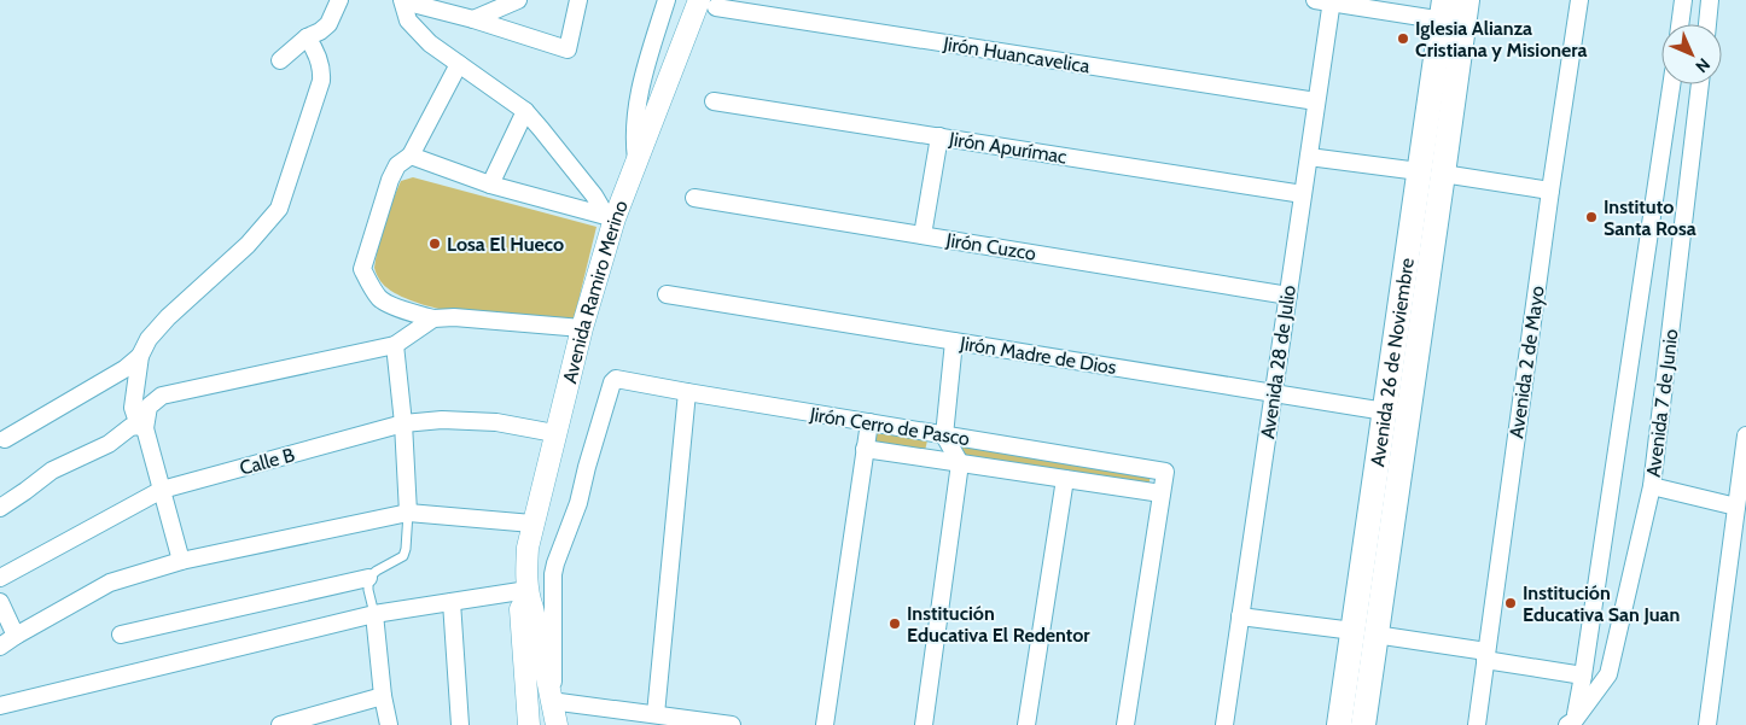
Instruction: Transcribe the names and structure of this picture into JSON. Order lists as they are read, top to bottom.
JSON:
{
  "streets": {
    "main road": ["Avenida 26 de Noviembre"],
    "street": [
      "Jirón Huancavelica",
      "Jirón Apurímac",
      "Jirón Cuzco",
      "Avenida Ramiro Merino",
      "Jirón Madre de Dios",
      "Avenida 28 de Julio",
      "Avenida 2 de Mayo",
      "Avenida 7 de Junio",
      "Jirón Cerro de Pasco",
      "Calle B"
    ]
  },
  "crossings": [
    ["Jirón Huancavelica", "Avenida Ramiro Merino"],
    ["Jirón Huancavelica", "Avenida 28 de Julio"],
    ["Jirón Apurímac", "Avenida 28 de Julio"],
    ["Jirón Cuzco", "Avenida 28 de Julio"],
    ["Avenida Ramiro Merino", "Jirón Cerro de Pasco"],
    ["Avenida Ramiro Merino", "Calle B"],
    ["Jirón Madre de Dios", "Avenida 28 de Julio"],
    ["Jirón Madre de Dios", "Avenida 26 de Noviembre"]
  ],
  "places": [
    "Iglesia Alianza Cristiana y Misionera",
    "Instituto Santa Rosa",
    "Losa El Hueco",
    "Institución Educativa San Juan",
    "Institución Educativa El Redentor"
  ],
  "north": "bottom right"
}
